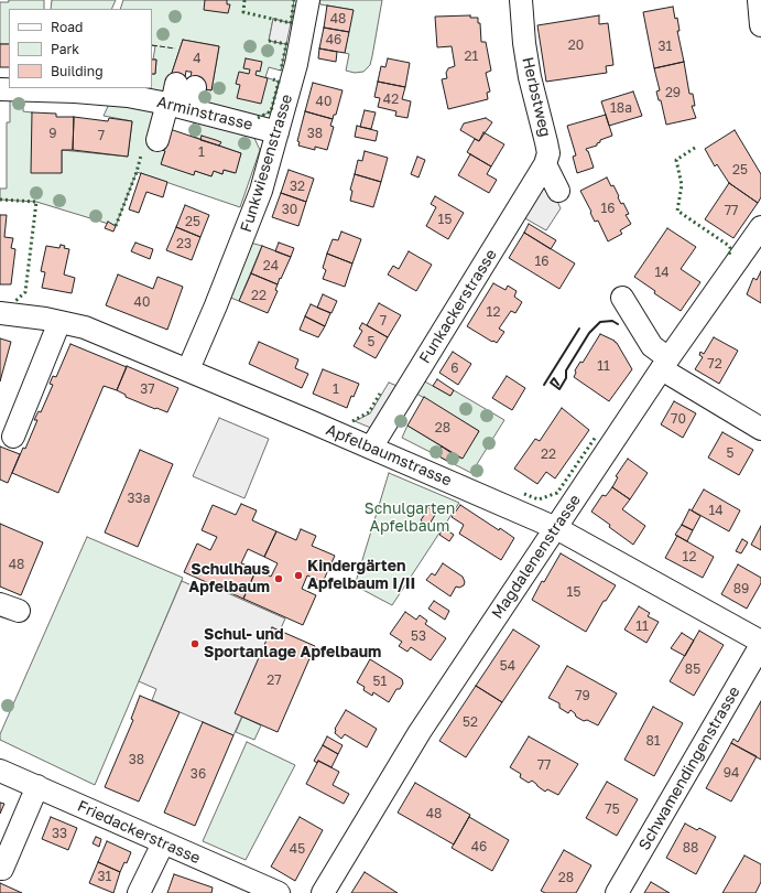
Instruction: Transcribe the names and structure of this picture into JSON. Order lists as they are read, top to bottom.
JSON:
{
  "streets": {
    "street": [
      "Herbstweg",
      "Arminstrasse",
      "Funkwiesenstrasse",
      "Funkackerstrasse",
      "Apfelbaumstrasse",
      "Magdalenenstrasse",
      "Schwamendingenstrasse",
      "Friedackerstrasse"
    ]
  },
  "crossings": [
    ["Herbstweg", "Funkackerstrasse"],
    ["Arminstrasse", "Funkwiesenstrasse"],
    ["Funkwiesenstrasse", "Apfelbaumstrasse"],
    ["Funkackerstrasse", "Apfelbaumstrasse"],
    ["Apfelbaumstrasse", "Magdalenenstrasse"],
    ["Apfelbaumstrasse", "Schwamendingenstrasse"]
  ],
  "parks": ["Schulgarten Apfelbaum"],
  "places": ["Kindergärten Apfelbaum I/II", "Schulhaus Apfelbaum", "Schul- und Sportanlage Apfelbaum"],
  "house_numbers": [
    "48",
    "46",
    "20",
    "31",
    "21",
    "4",
    "29",
    "42",
    "40",
    "18a",
    "9",
    "38",
    "7",
    "1",
    "25",
    "32",
    "16",
    "30",
    "77",
    "15",
    "25",
    "23",
    "16",
    "24",
    "14",
    "22",
    "40",
    "12",
    "7",
    "5",
    "72",
    "11",
    "6",
    "37",
    "1",
    "70",
    "28",
    "5",
    "22",
    "33a",
    "14",
    "12",
    "48",
    "89",
    "15",
    "11",
    "53",
    "54",
    "85",
    "27",
    "51",
    "79",
    "52",
    "81",
    "38",
    "77",
    "94",
    "36",
    "75",
    "48",
    "33",
    "46",
    "88",
    "45",
    "31",
    "28"
  ],
  "legend": ["Road", "Park", "Building"]
}
